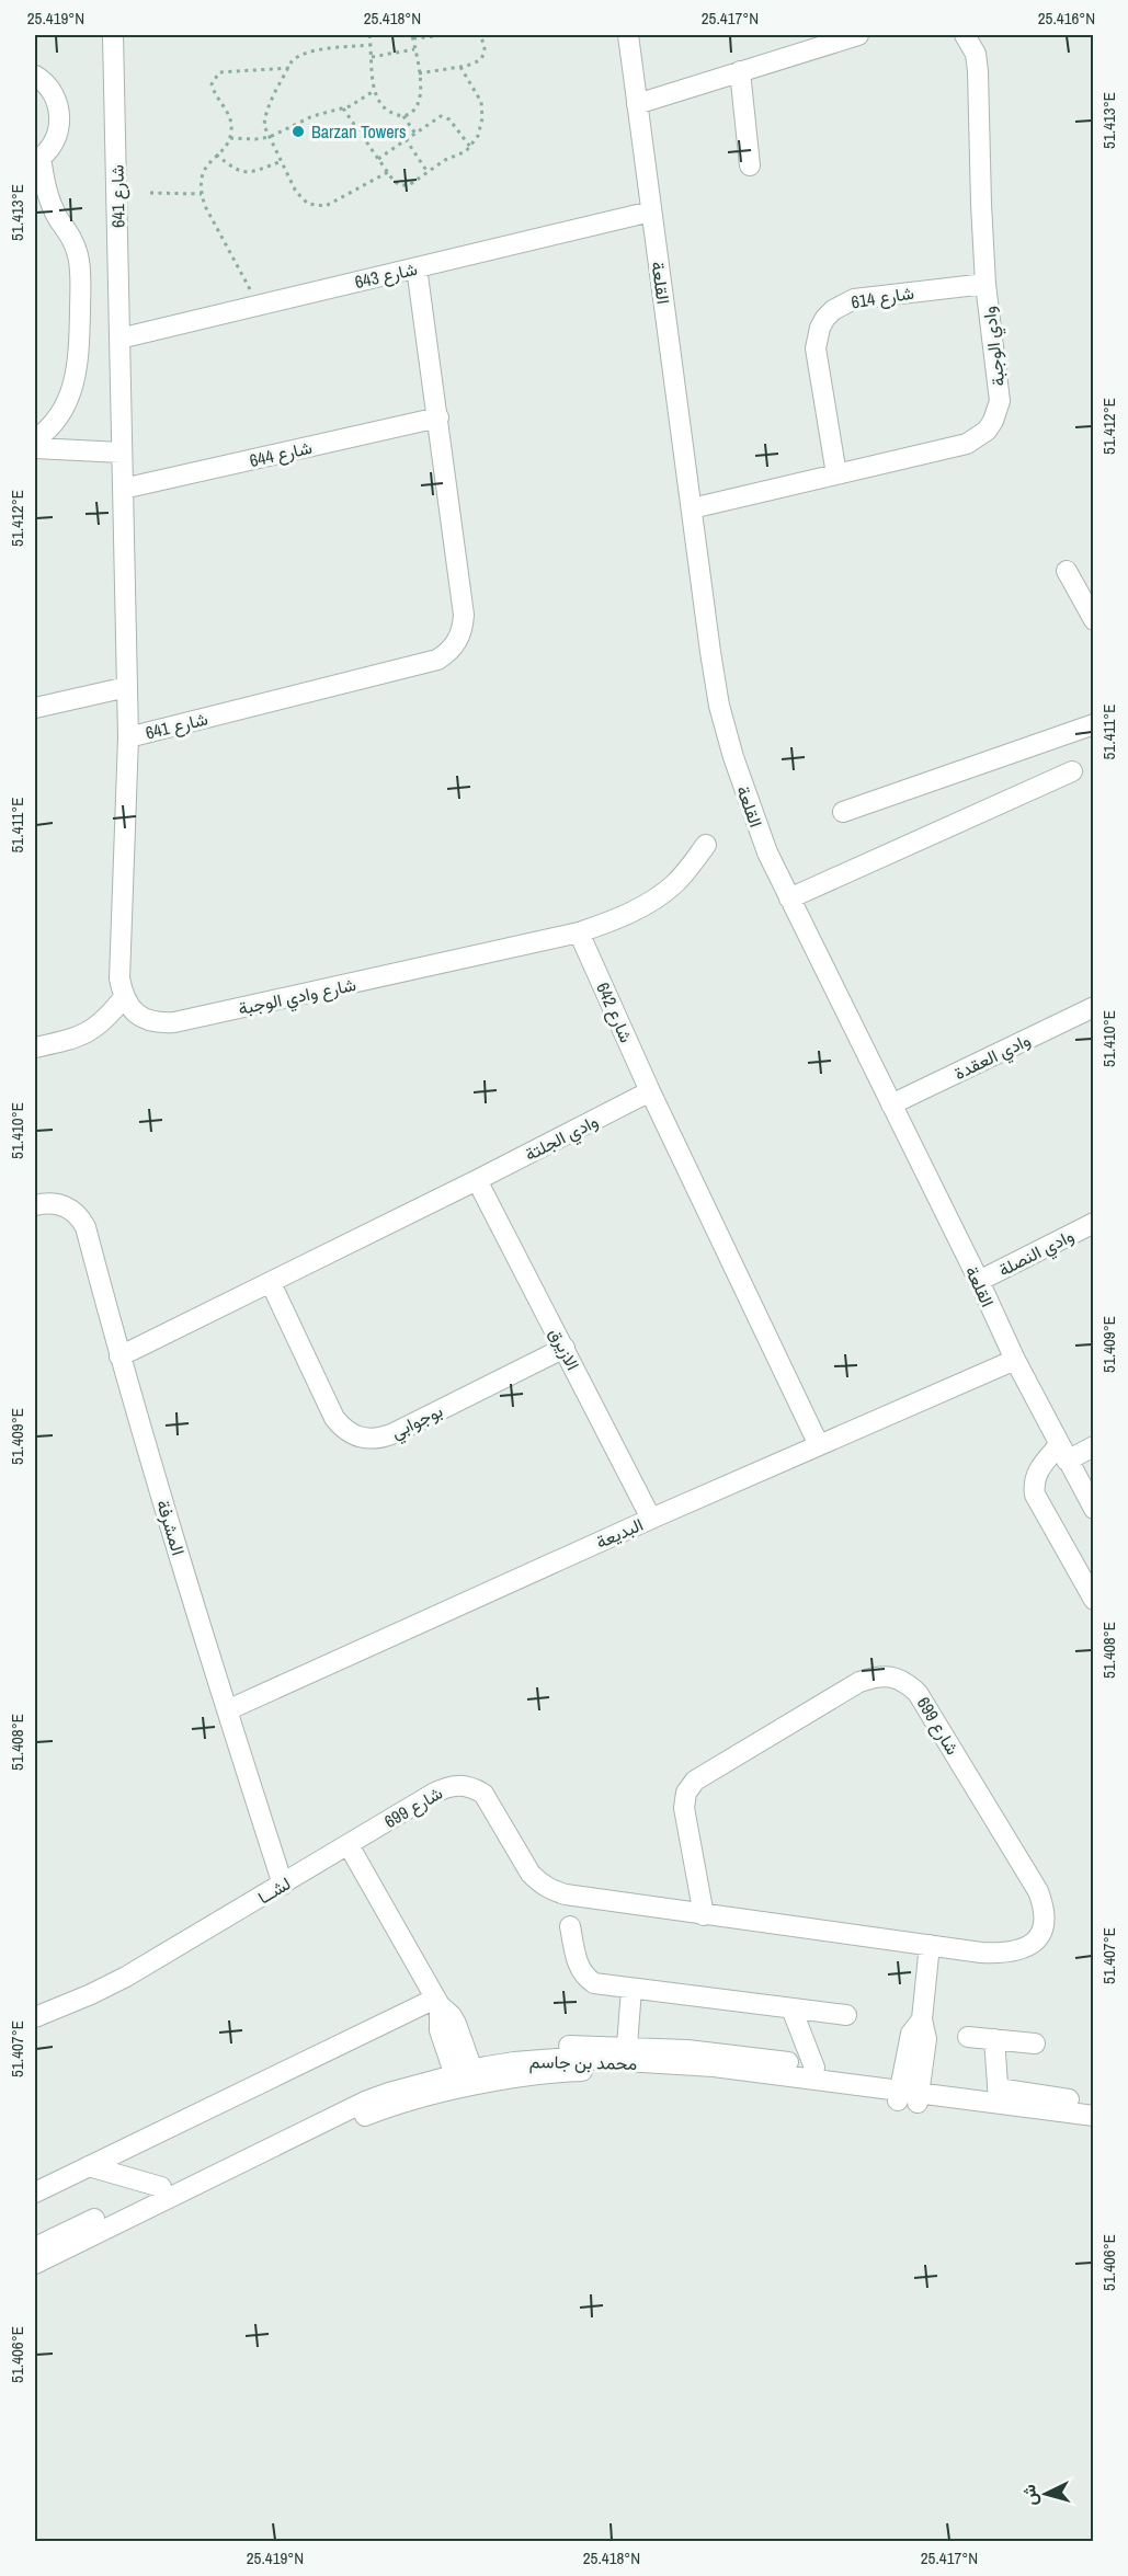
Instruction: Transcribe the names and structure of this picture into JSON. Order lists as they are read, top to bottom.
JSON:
{
  "streets": {
    "street": [
      "شارع 641",
      "شارع 643",
      "القلعة",
      "شارع 614",
      "وادي الوجبة",
      "شارع 644",
      "شارع وادي الوجبة",
      "شارع 642",
      "وادي العقدة",
      "وادي الجلتة",
      "وادي النصلة",
      "الازيرق",
      "بوجوابي",
      "المشرفة",
      "البديعة",
      "شارع 699",
      "لشــا",
      "محمد بن جاسم"
    ]
  },
  "crossings": [
    ["شارع 641", "شارع 643"],
    ["شارع 641", "شارع 644"],
    ["شارع 643", "القلعة"],
    ["القلعة", "وادي الوجبة"],
    ["القلعة", "وادي العقدة"],
    ["القلعة", "وادي النصلة"],
    ["القلعة", "البديعة"],
    ["شارع 614", "وادي الوجبة"],
    ["شارع وادي الوجبة", "شارع 642"],
    ["شارع 642", "وادي الجلتة"],
    ["وادي الجلتة", "الازيرق"],
    ["وادي الجلتة", "بوجوابي"],
    ["وادي الجلتة", "المشرفة"],
    ["الازيرق", "بوجوابي"],
    ["الازيرق", "البديعة"],
    ["المشرفة", "البديعة"],
    ["المشرفة", "لشــا"],
    ["شارع 699", "لشــا"]
  ],
  "places": ["Barzan Towers"],
  "north": "left",
  "coordinates": [
    "25.419°N",
    "25.418°N",
    "25.417°N",
    "25.416°N",
    "51.413°E",
    "51.412°E",
    "51.411°E",
    "51.410°E",
    "51.409°E",
    "51.408°E",
    "51.407°E",
    "51.406°E"
  ]
}
